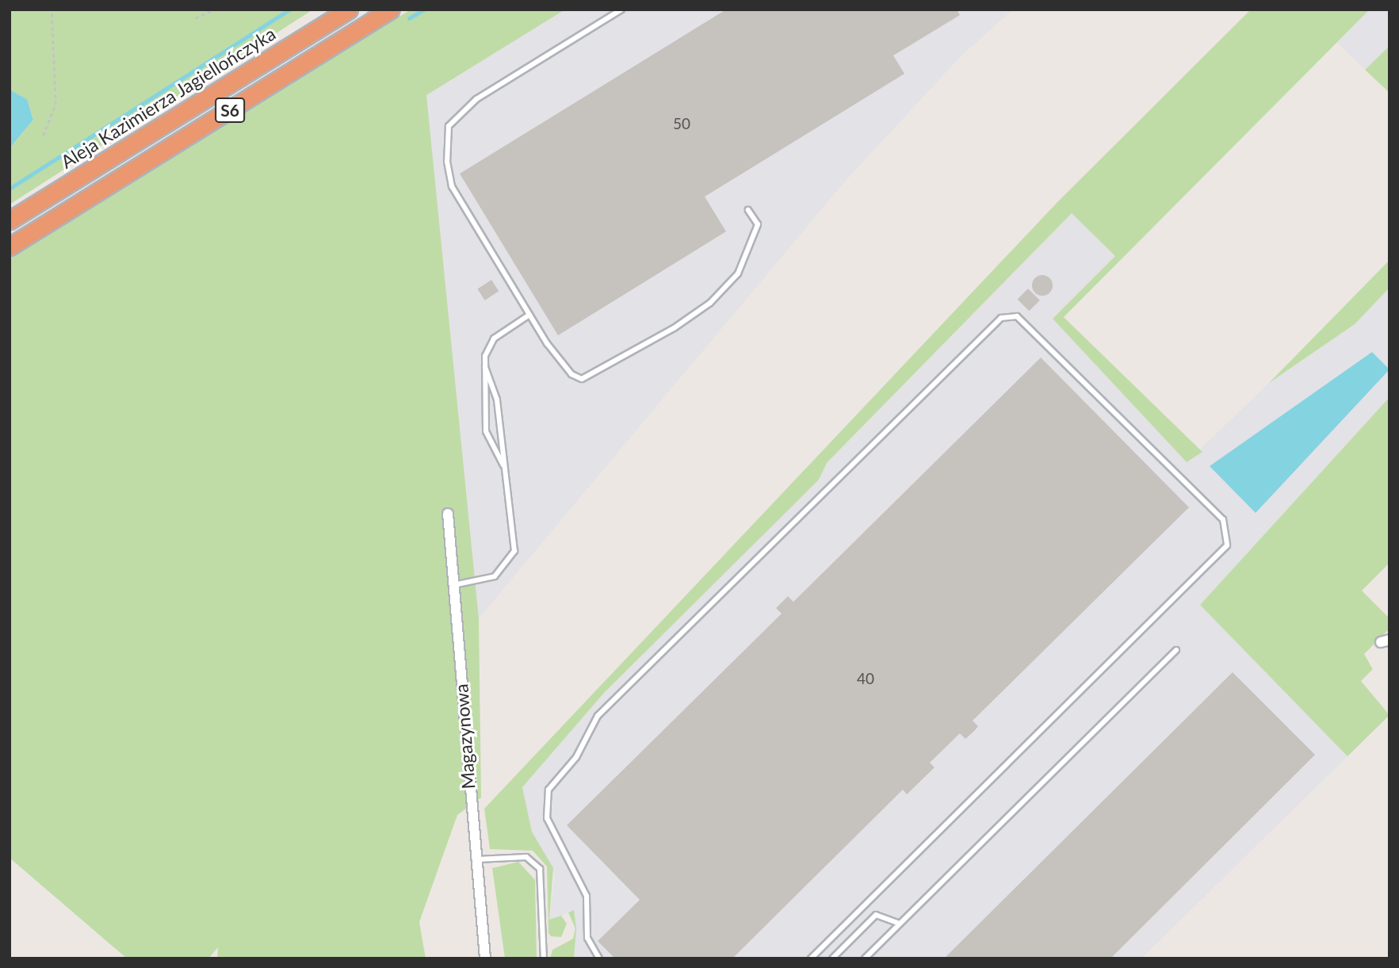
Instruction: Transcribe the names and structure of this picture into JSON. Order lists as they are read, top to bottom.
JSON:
{
  "streets": {
    "highway": ["Aleja Kazimierza Jagiellończyka", "S6"],
    "street": ["Magazynowa"]
  },
  "house_numbers": ["50", "40"]
}
